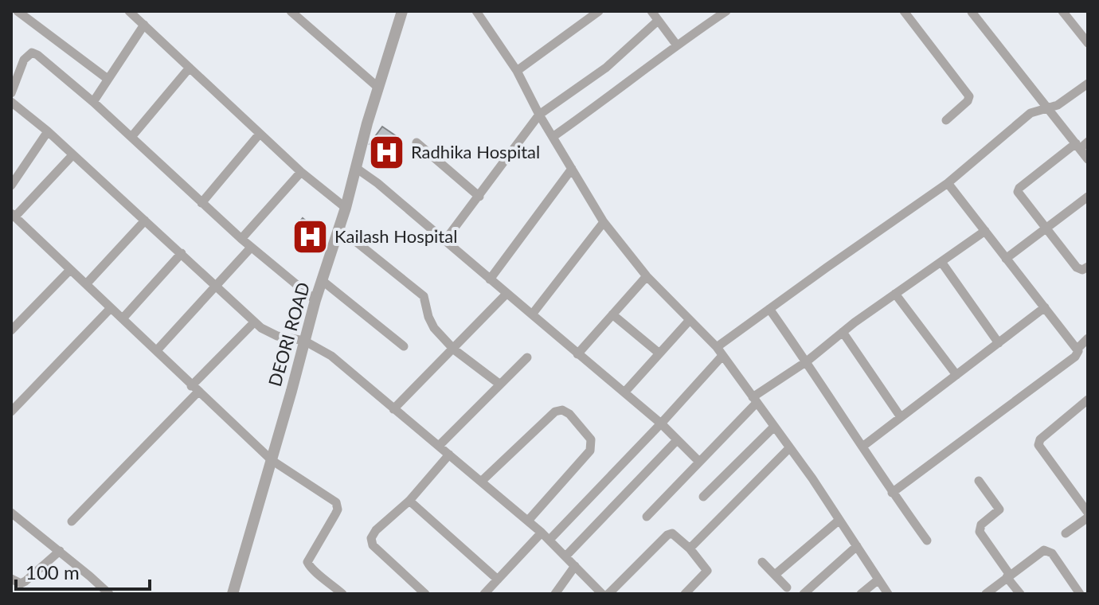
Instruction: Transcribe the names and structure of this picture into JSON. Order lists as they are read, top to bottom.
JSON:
{
  "streets": {
    "street": ["DEORI ROAD"]
  },
  "places": {
    "hospital": ["Radhika Hospital", "Kailash Hospital"]
  },
  "scale_bar": "100 m"
}
